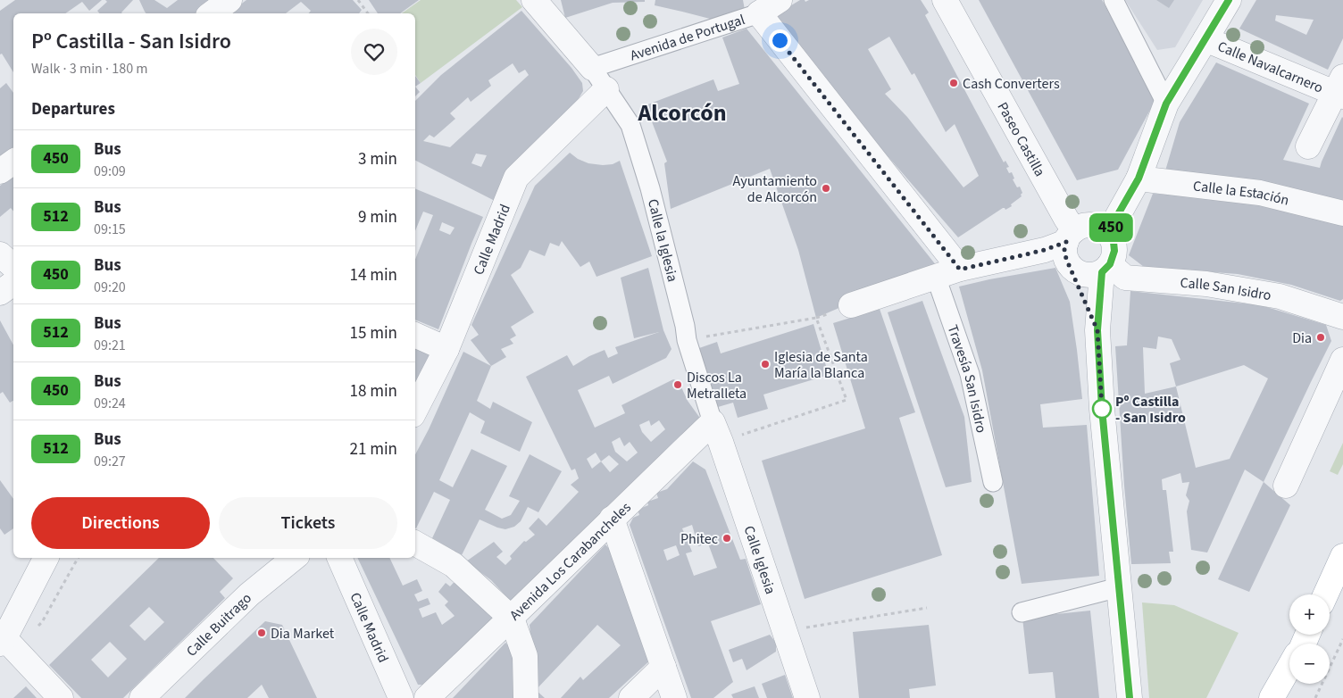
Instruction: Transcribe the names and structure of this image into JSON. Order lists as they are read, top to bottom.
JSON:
{
  "streets": {
    "street": [
      "Avenida de Portugal",
      "Calle Navalcarnero",
      "Paseo Castilla",
      "Calle la Estación",
      "Calle Madrid",
      "Calle la Iglesia",
      "Calle San Isidro",
      "Travesía San Isidro",
      "Calle Iglesia",
      "Avenida Los Carabancheles",
      "Calle Buitrago"
    ]
  },
  "crossings": [
    ["Avenida de Portugal", "Calle la Iglesia"],
    ["Paseo Castilla", "Calle San Isidro"],
    ["Calle Madrid", "Calle la Iglesia"],
    ["Calle la Iglesia", "Calle Iglesia"],
    ["Calle la Iglesia", "Avenida Los Carabancheles"],
    ["Calle Iglesia", "Avenida Los Carabancheles"]
  ],
  "districts": ["Alcorcón"],
  "places": [
    "Cash Converters",
    "Ayuntamiento de Alcorcón",
    "Dia",
    "Iglesia de Santa María la Blanca",
    "Discos La Metralleta",
    "Pº Castilla - San Isidro",
    "Phitec",
    "Dia Market"
  ],
  "lines": ["bus line 450"],
  "page": {
    "on_map": "450",
    "heading": [
      ["Pº Castilla - San Isidro", "Walk · 3 min · 180 m"],
      "Departures"
    ],
    "list": [
      {
        "mark": "450",
        "name": "Bus",
        "note": "09:09",
        "value": "3 min"
      },
      {
        "mark": "512",
        "name": "Bus",
        "note": "09:15",
        "value": "9 min"
      },
      {
        "mark": "450",
        "name": "Bus",
        "note": "09:20",
        "value": "14 min"
      },
      {
        "mark": "512",
        "name": "Bus",
        "note": "09:21",
        "value": "15 min"
      },
      {
        "mark": "450",
        "name": "Bus",
        "note": "09:24",
        "value": "18 min"
      },
      {
        "mark": "512",
        "name": "Bus",
        "note": "09:27",
        "value": "21 min"
      }
    ],
    "buttons": ["Directions", "Tickets"],
    "map_buttons": ["+", "−"]
  }
}
